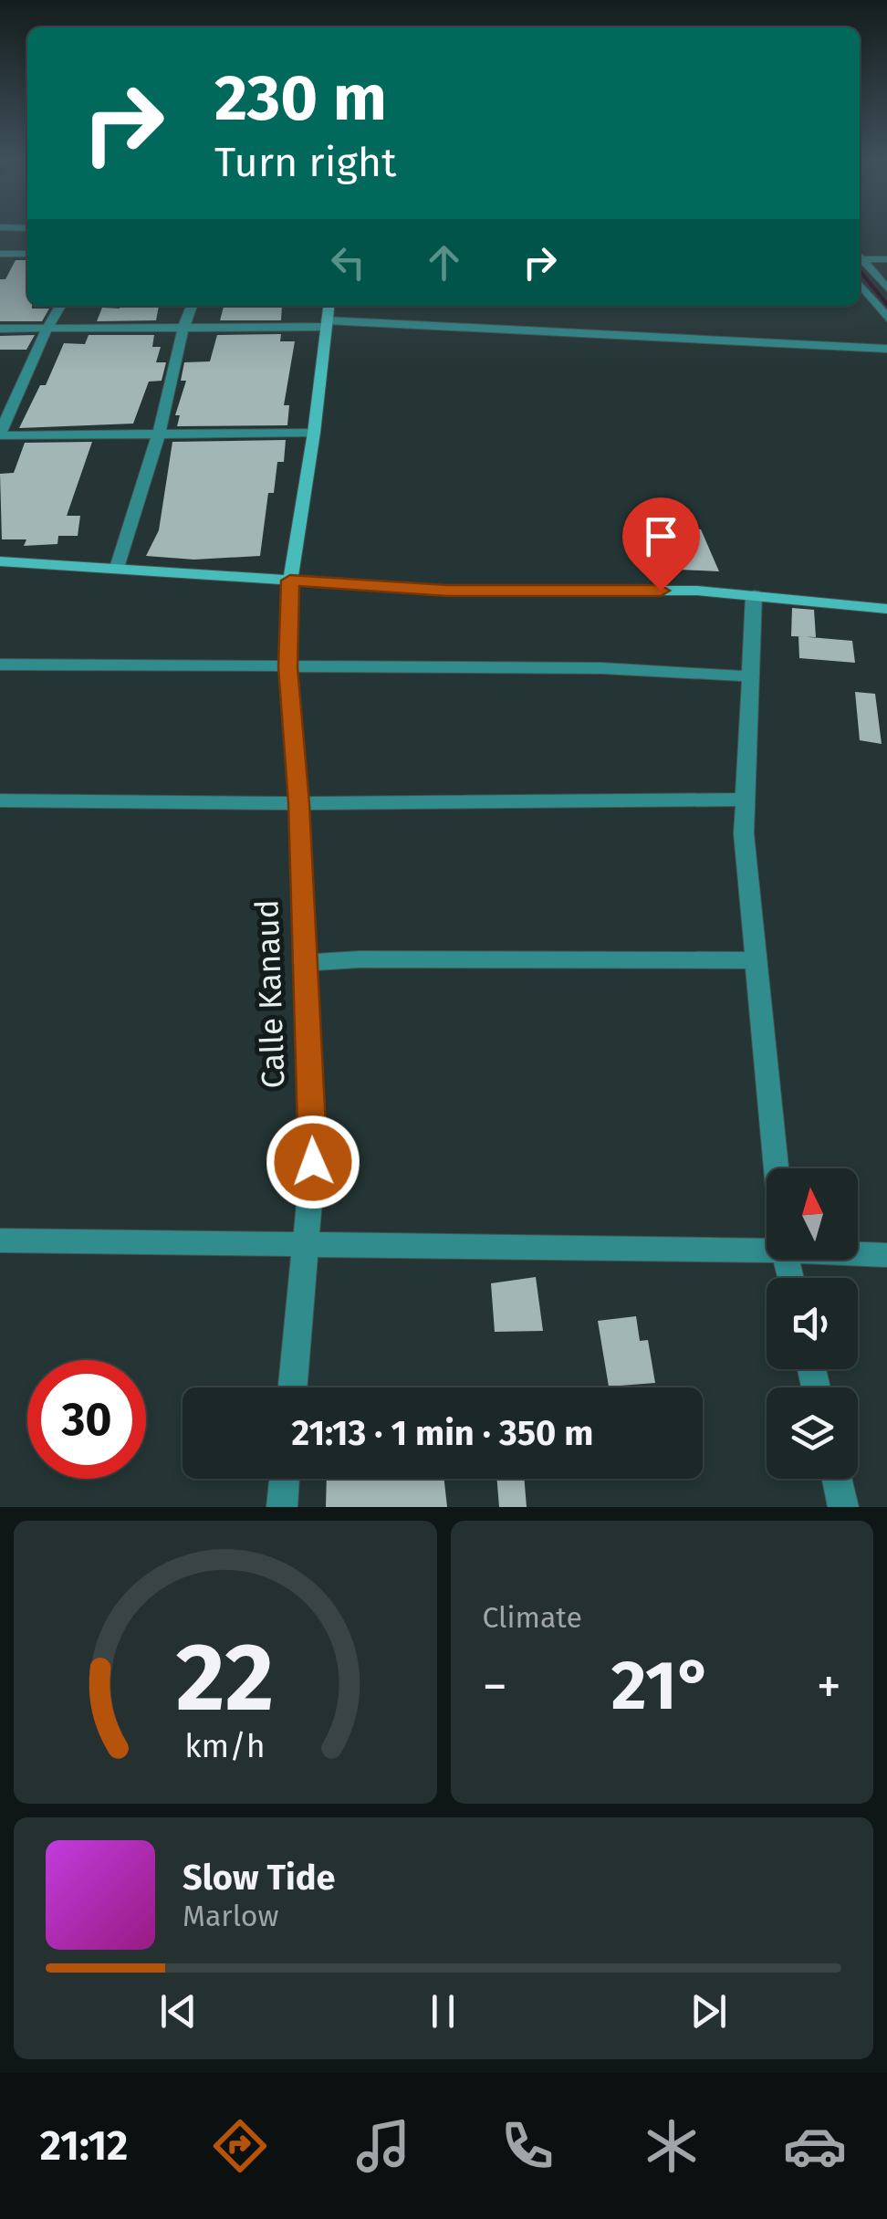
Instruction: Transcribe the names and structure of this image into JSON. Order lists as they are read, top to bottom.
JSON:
{
  "streets": {
    "street": ["Calle Kanaud"]
  },
  "north": "top",
  "page": {
    "turn": ["230 m", "Turn right"],
    "limit": "30",
    "trip": "21:13 · 1 min · 350 m",
    "tile": "Climate",
    "heat": ["−", "21°", "+"],
    "song": ["Slow Tide", "Marlow"],
    "tabs": "21:12",
    "gauge": ["22", "km/h"]
  }
}
